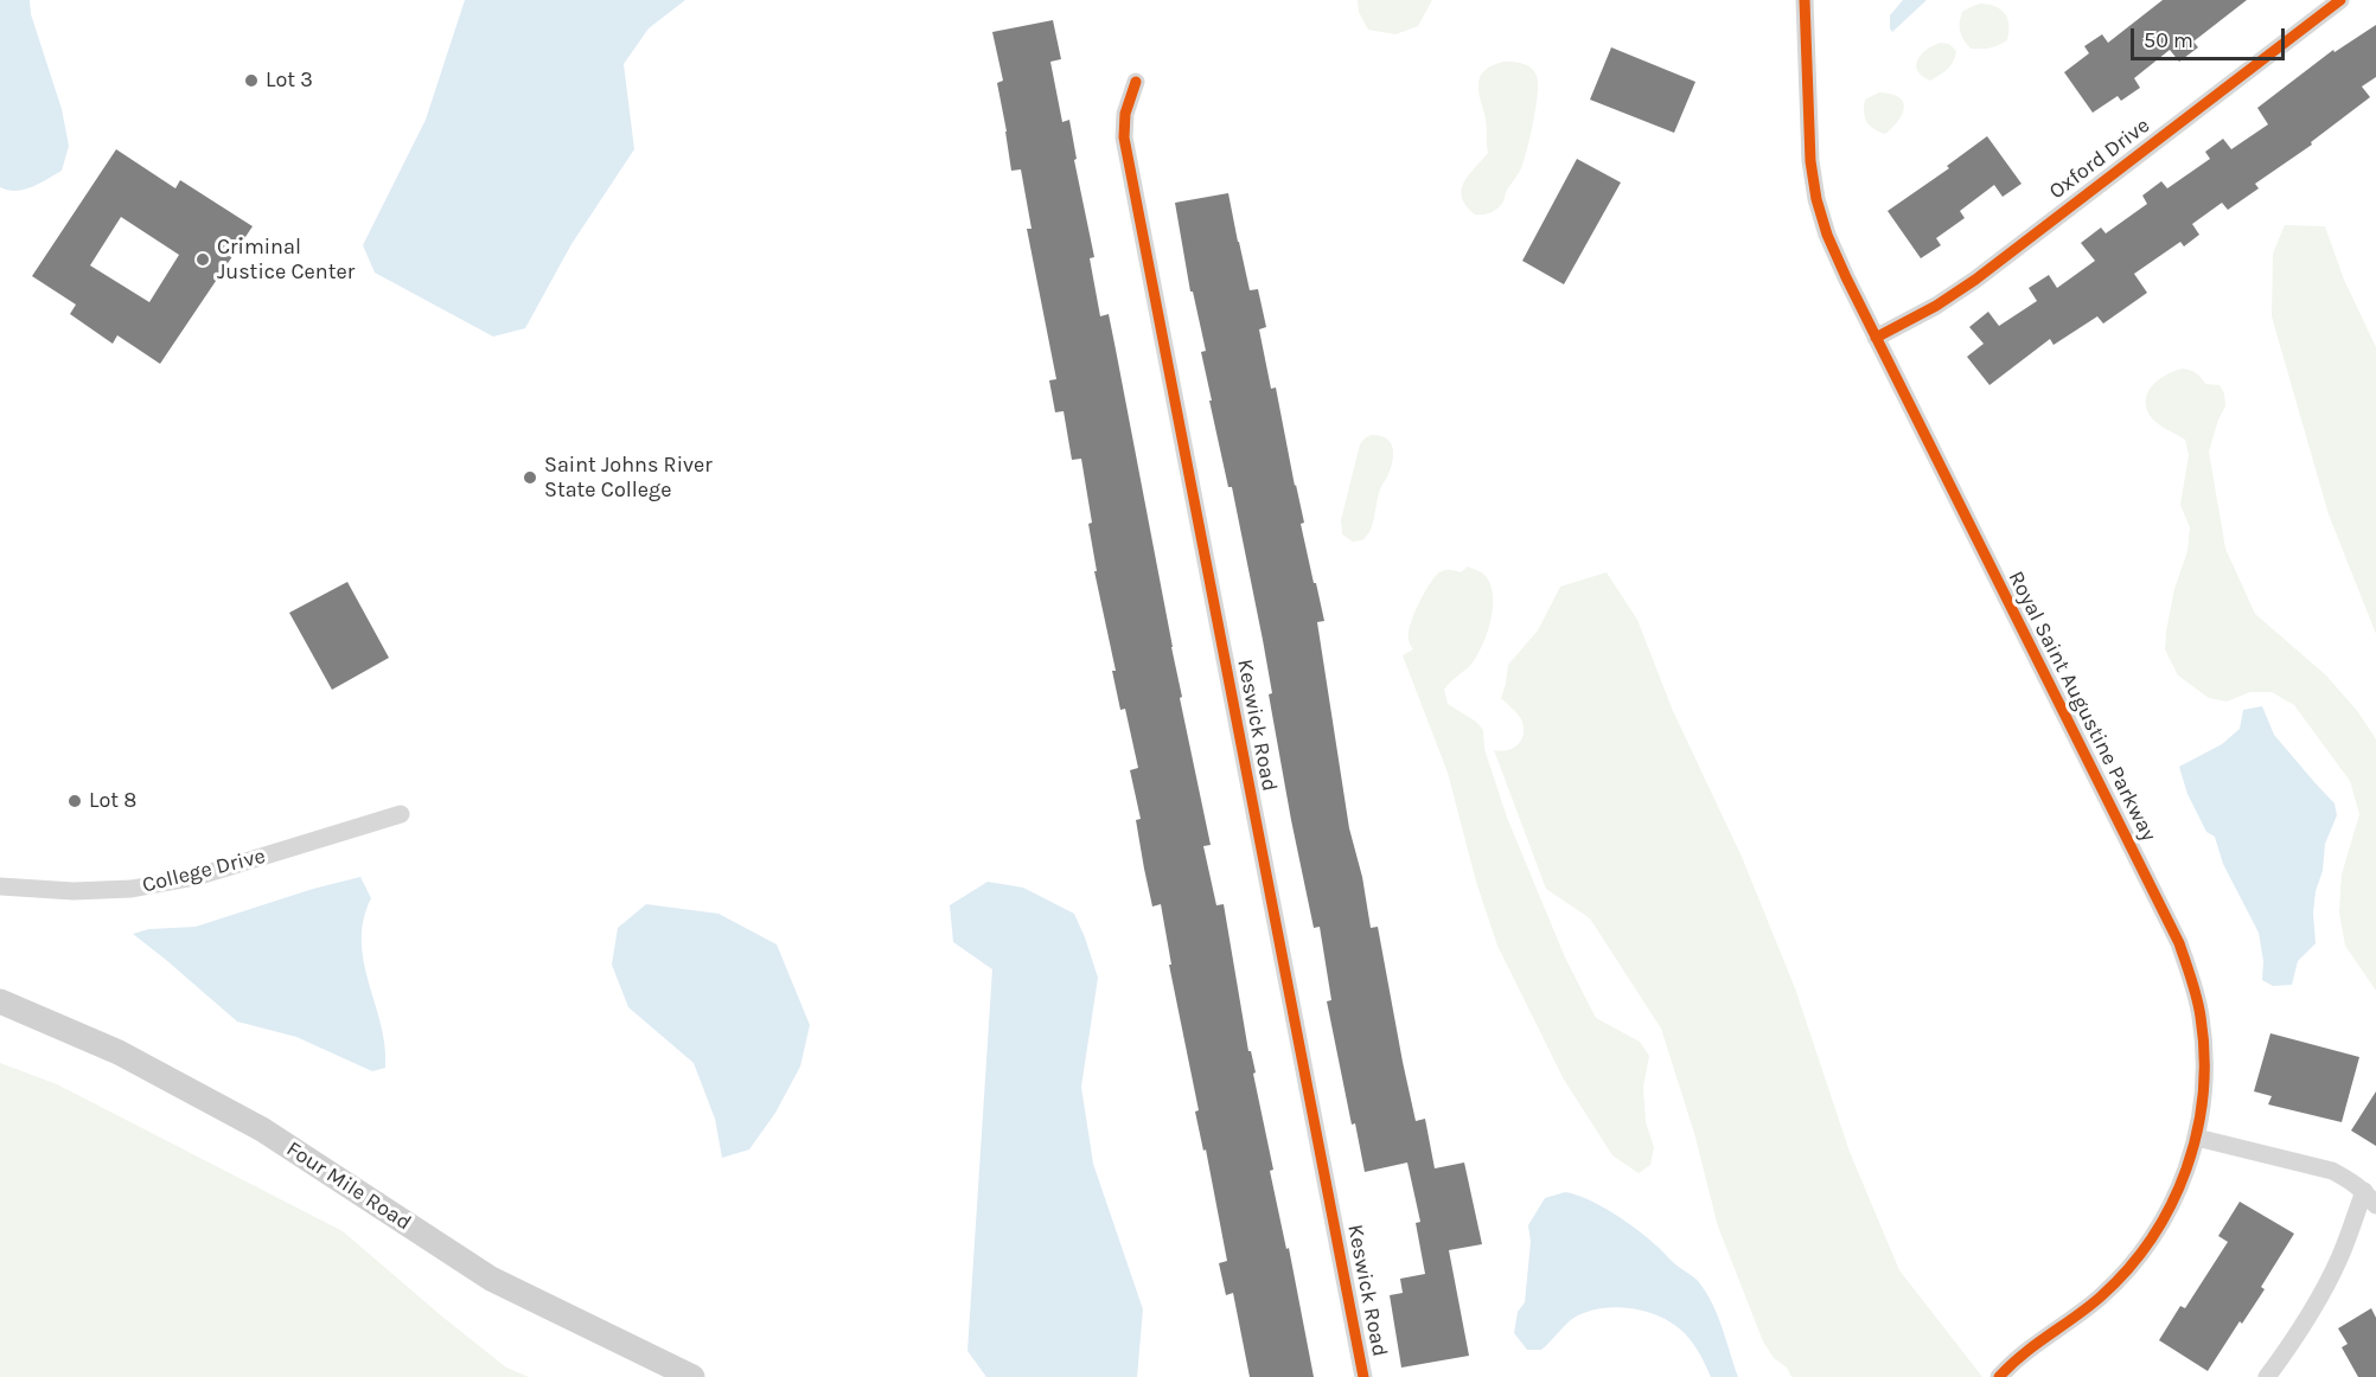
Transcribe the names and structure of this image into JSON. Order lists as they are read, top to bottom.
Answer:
{
  "streets": {
    "main road": ["Four Mile Road"],
    "street": [
      "Oxford Drive",
      "Royal Saint Augustine Parkway",
      "Keswick Road",
      "College Drive"
    ]
  },
  "crossings": [
    ["Oxford Drive", "Royal Saint Augustine Parkway"]
  ],
  "places": [
    "Lot 3",
    "Criminal Justice Center",
    "Saint Johns River State College",
    "Lot 8"
  ],
  "scale_bar": "50 m"
}
